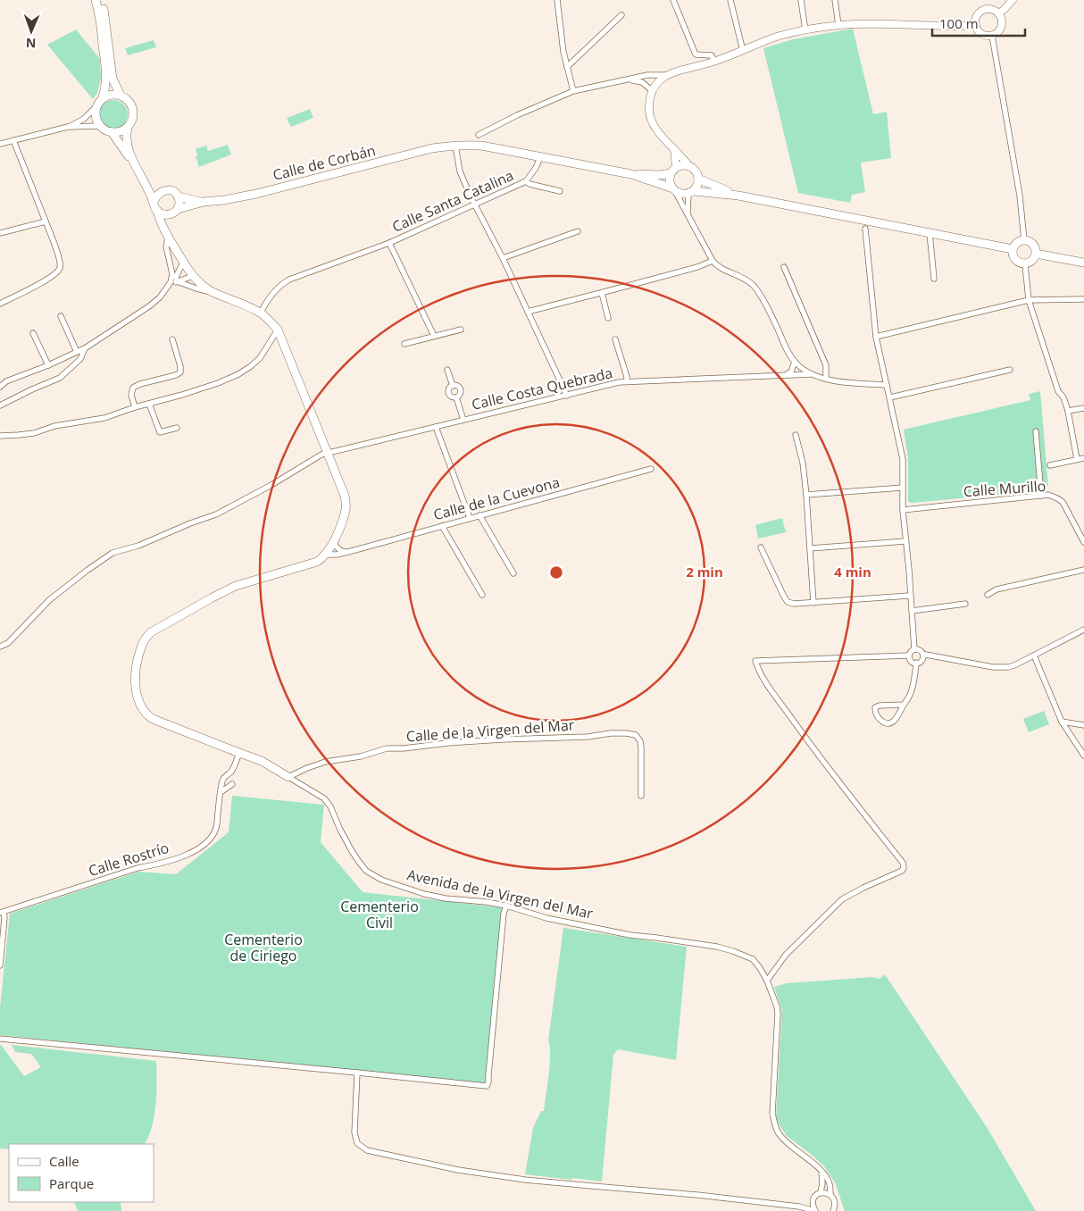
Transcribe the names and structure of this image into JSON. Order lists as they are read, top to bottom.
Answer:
{
  "streets": {
    "main road": ["Calle de Corbán", "Avenida de la Virgen del Mar"],
    "street": [
      "Calle Santa Catalina",
      "Calle Costa Quebrada",
      "Calle Murillo",
      "Calle de la Cuevona",
      "Calle de la Virgen del Mar",
      "Calle Rostrío"
    ]
  },
  "crossings": [
    ["Calle de Corbán", "Calle Santa Catalina"],
    ["Calle de la Cuevona", "Avenida de la Virgen del Mar"],
    ["Calle de la Virgen del Mar", "Avenida de la Virgen del Mar"],
    ["Calle Rostrío", "Avenida de la Virgen del Mar"]
  ],
  "parks": ["Cementerio Civil", "Cementerio de Ciriego"],
  "legend": ["Calle", "Parque"],
  "scale_bar": "100 m",
  "north": "bottom",
  "rings": ["2 min", "4 min"]
}
